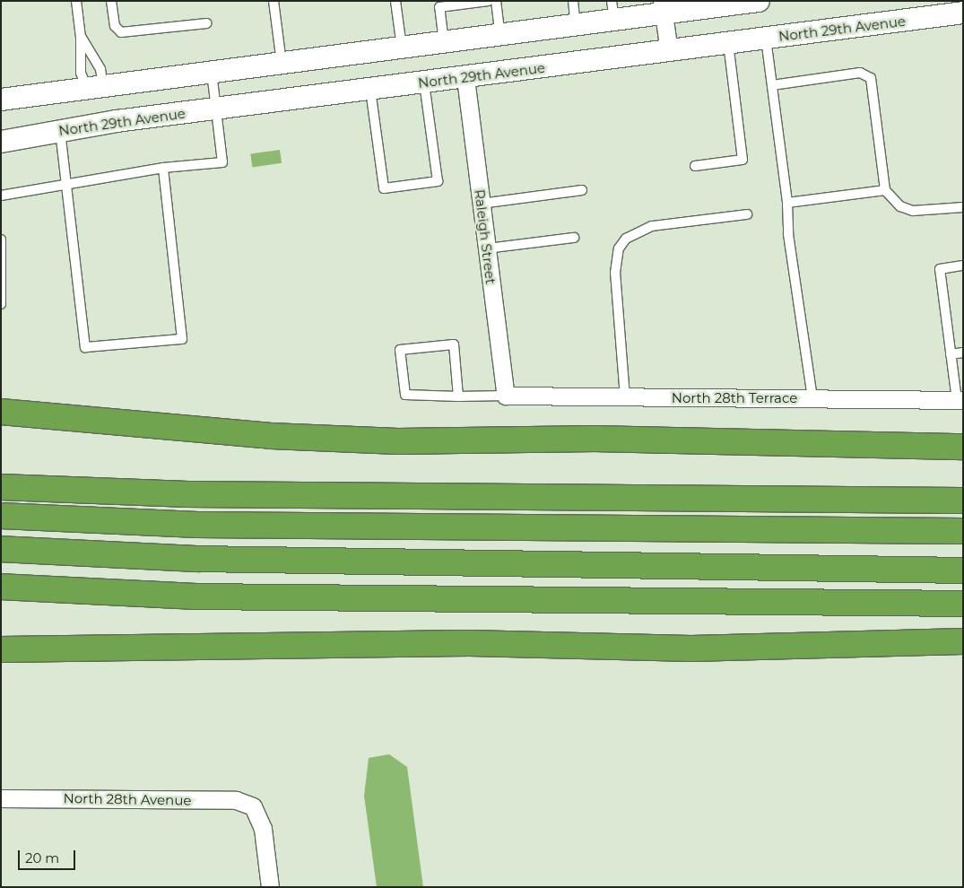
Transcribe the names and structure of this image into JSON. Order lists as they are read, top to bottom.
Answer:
{
  "streets": {
    "street": [
      "North 29th Avenue",
      "Raleigh Street",
      "North 28th Terrace",
      "North 28th Avenue"
    ]
  },
  "crossings": [
    ["North 29th Avenue", "Raleigh Street"],
    ["Raleigh Street", "North 28th Terrace"]
  ],
  "scale_bar": "20 m"
}
